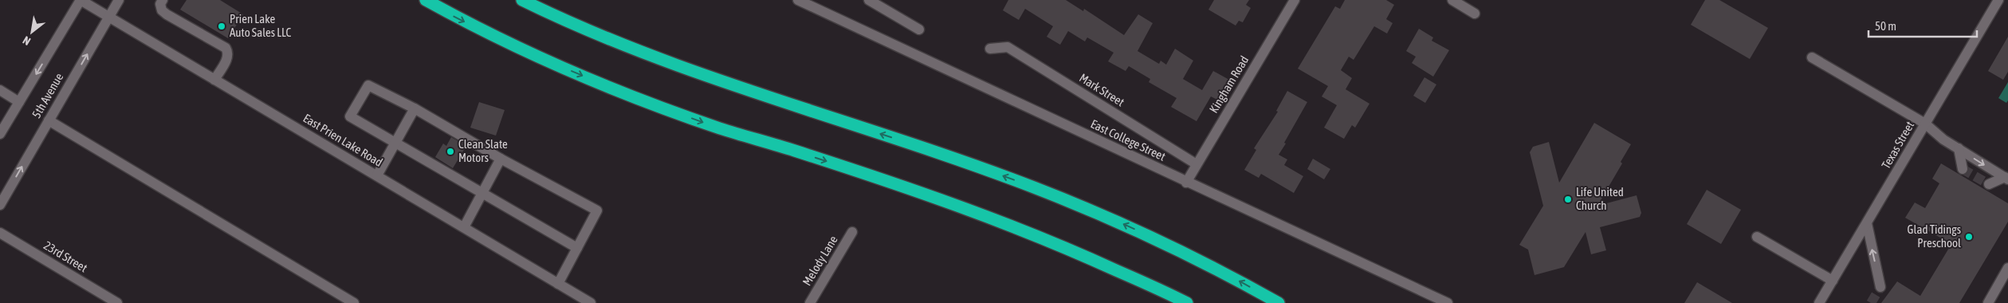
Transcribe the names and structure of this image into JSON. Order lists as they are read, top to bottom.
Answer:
{
  "streets": {
    "street": [
      "Kingham Road",
      "Mark Street",
      "5th Avenue",
      "East Prien Lake Road",
      "East College Street",
      "Texas Street",
      "23rd Street",
      "Melody Lane"
    ]
  },
  "crossings": [
    ["Kingham Road", "Mark Street"],
    ["Kingham Road", "East College Street"],
    ["5th Avenue", "East Prien Lake Road"]
  ],
  "places": [
    "Prien Lake Auto Sales LLC",
    "Clean Slate Motors",
    "Life United Church",
    "Glad Tidings Preschool"
  ],
  "scale_bar": "50 m",
  "north": "bottom left"
}
